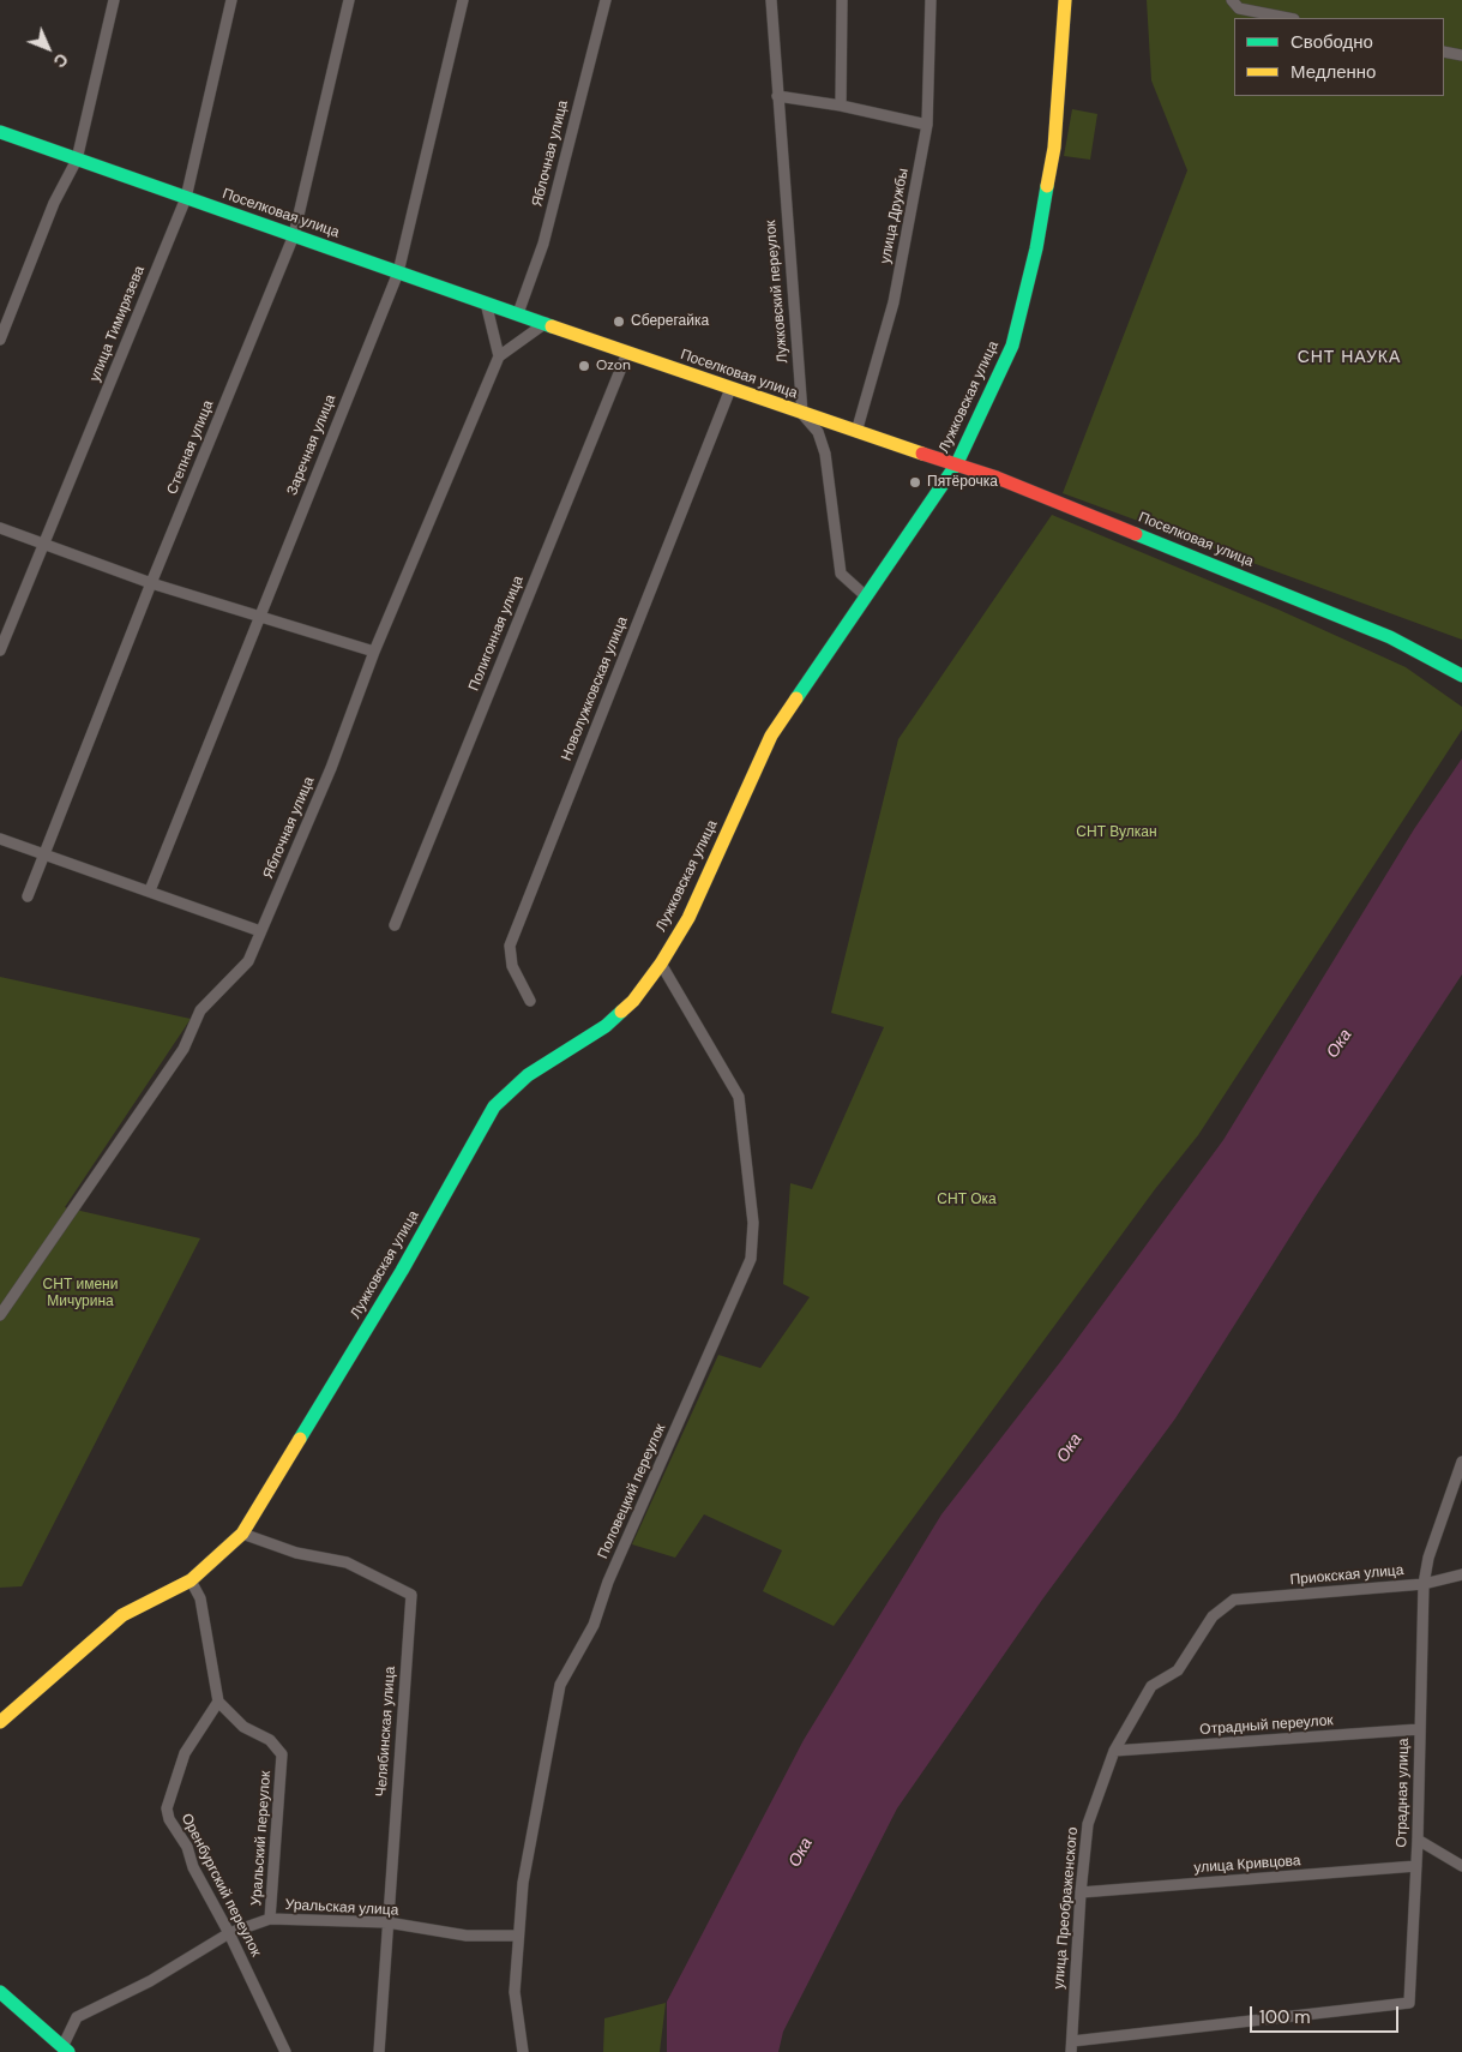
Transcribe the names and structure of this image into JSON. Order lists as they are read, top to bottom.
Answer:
{
  "streets": {
    "main road": ["Поселковая улица", "Лужковская улица"],
    "street": [
      "Яблочная улица",
      "улица Дружбы",
      "Лужковский переулок",
      "улица Тимирязева",
      "Заречная улица",
      "Степная улица",
      "Полигонная улица",
      "Новолужковская улица",
      "Половецкий переулок",
      "Приокская улица",
      "Отрадный переулок",
      "Челябинская улица",
      "Отрадная улица",
      "Уральский переулок",
      "улица Кривцова",
      "Оренбургский переулок",
      "Уральская улица",
      "улица Преображенского"
    ]
  },
  "crossings": [
    ["Яблочная улица", "Поселковая улица"],
    ["Поселковая улица", "улица Дружбы"],
    ["Поселковая улица", "Лужковский переулок"],
    ["Поселковая улица", "улица Тимирязева"],
    ["Поселковая улица", "Лужковская улица"],
    ["Поселковая улица", "Заречная улица"],
    ["Поселковая улица", "Степная улица"],
    ["Поселковая улица", "Полигонная улица"],
    ["Поселковая улица", "Новолужковская улица"],
    ["Лужковская улица", "Половецкий переулок"],
    ["Лужковская улица", "Челябинская улица"],
    ["Половецкий переулок", "Уральская улица"],
    ["Приокская улица", "Отрадная улица"],
    ["Приокская улица", "улица Преображенского"],
    ["Отрадный переулок", "Отрадная улица"],
    ["Отрадный переулок", "улица Преображенского"],
    ["Челябинская улица", "Уральская улица"],
    ["Отрадная улица", "улица Кривцова"],
    ["Отрадная улица", "улица Преображенского"],
    ["Уральский переулок", "Оренбургский переулок"],
    ["Уральский переулок", "Уральская улица"],
    ["улица Кривцова", "улица Преображенского"],
    ["Оренбургский переулок", "Уральская улица"]
  ],
  "districts": ["СНТ НАУКА"],
  "water": ["Ока"],
  "parks": ["СНТ Вулкан", "СНТ Ока", "СНТ имени Мичурина"],
  "places": ["Сберегайка", "Ozon", "Пятёрочка"],
  "legend": ["Свободно", "Медленно"],
  "scale_bar": "100 m",
  "north": "bottom right"
}
